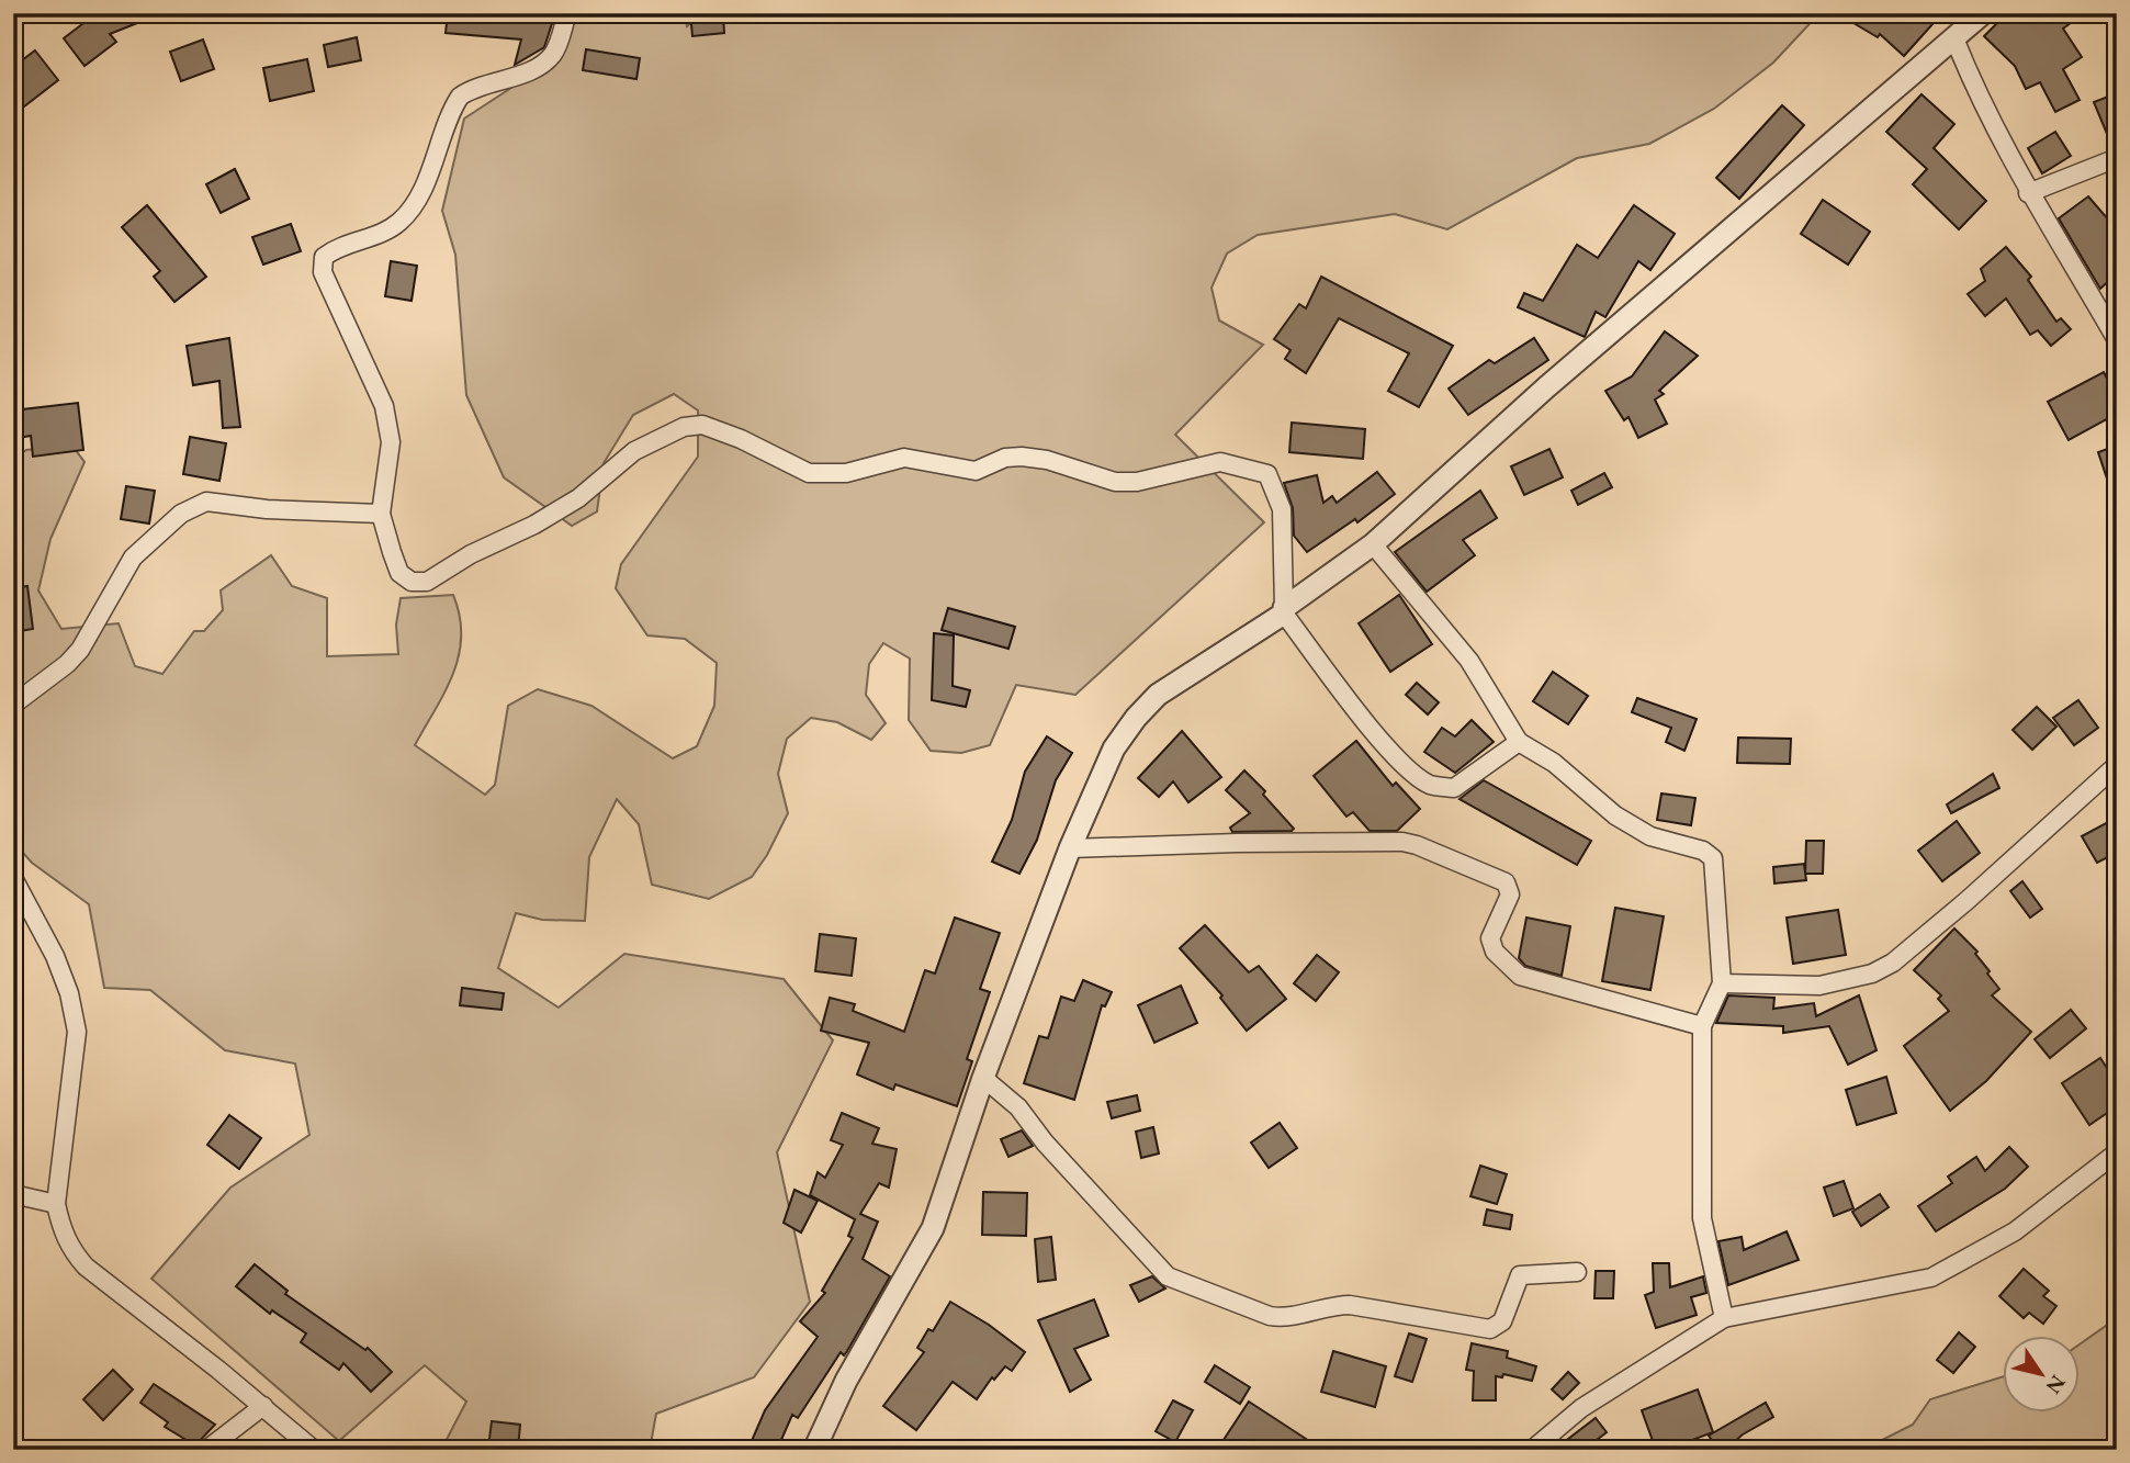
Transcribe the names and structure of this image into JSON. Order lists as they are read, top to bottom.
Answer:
{
  "north": "bottom right"
}
